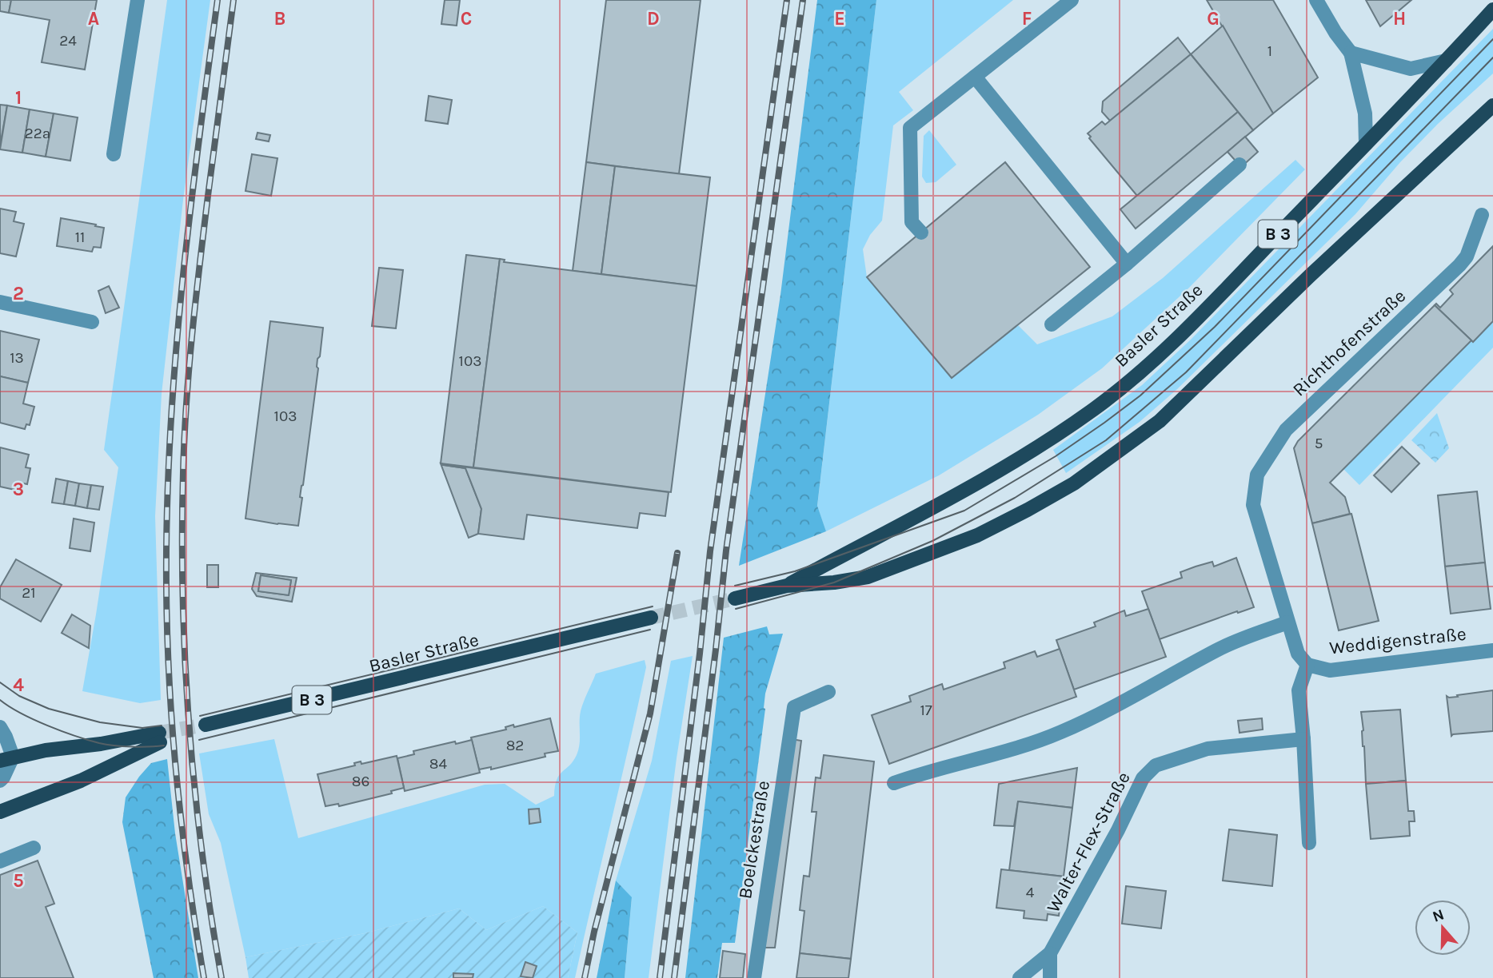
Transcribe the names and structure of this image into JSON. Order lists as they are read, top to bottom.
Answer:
{
  "streets": {
    "main road": ["B 3", "Basler Straße"],
    "street": [
      "Richthofenstraße",
      "Weddigenstraße",
      "Boelckestraße",
      "Walter-Flex-Straße"
    ]
  },
  "crossings": [
    ["Richthofenstraße", "Weddigenstraße"],
    ["Weddigenstraße", "Walter-Flex-Straße"]
  ],
  "house_numbers": [
    "24",
    "1",
    "22a",
    "11",
    "13",
    "103",
    "103",
    "5",
    "21",
    "17",
    "82",
    "84",
    "86",
    "4"
  ],
  "north": "top",
  "grid": {
    "columns": [
      "A",
      "B",
      "C",
      "D",
      "E",
      "F",
      "G",
      "H"
    ],
    "rows": [
      "1",
      "2",
      "3",
      "4",
      "5"
    ]
  }
}
